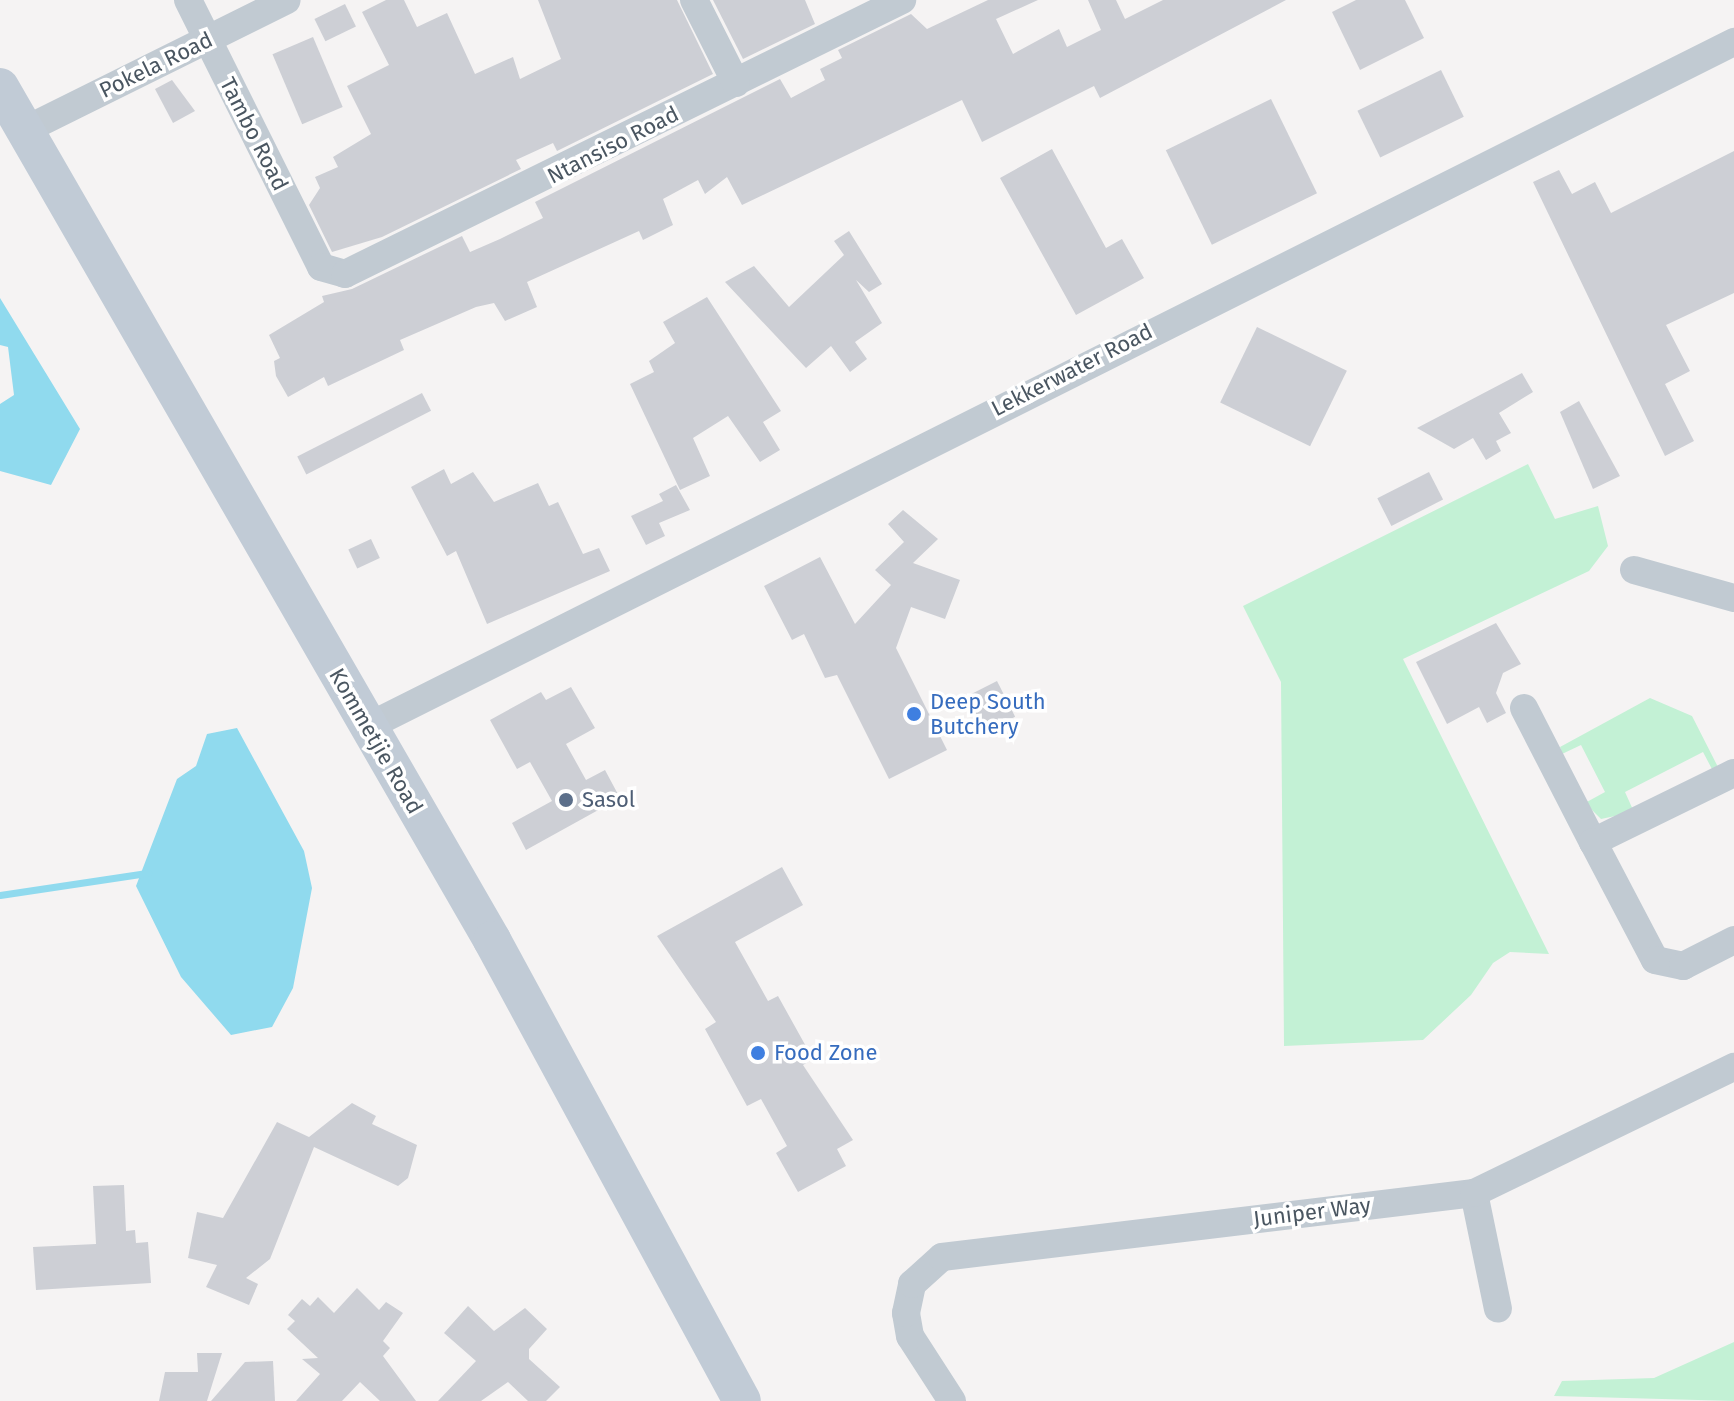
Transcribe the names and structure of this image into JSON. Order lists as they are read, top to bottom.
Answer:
{
  "streets": {
    "main road": ["Kommetjie Road"],
    "street": [
      "Pokela Road",
      "Tambo Road",
      "Ntansiso Road",
      "Lekkerwater Road",
      "Juniper Way"
    ]
  },
  "crossings": [
    ["Pokela Road", "Tambo Road"],
    ["Pokela Road", "Kommetjie Road"],
    ["Tambo Road", "Ntansiso Road"],
    ["Lekkerwater Road", "Kommetjie Road"]
  ],
  "places": ["Deep South Butchery", "Sasol", "Food Zone"]
}
